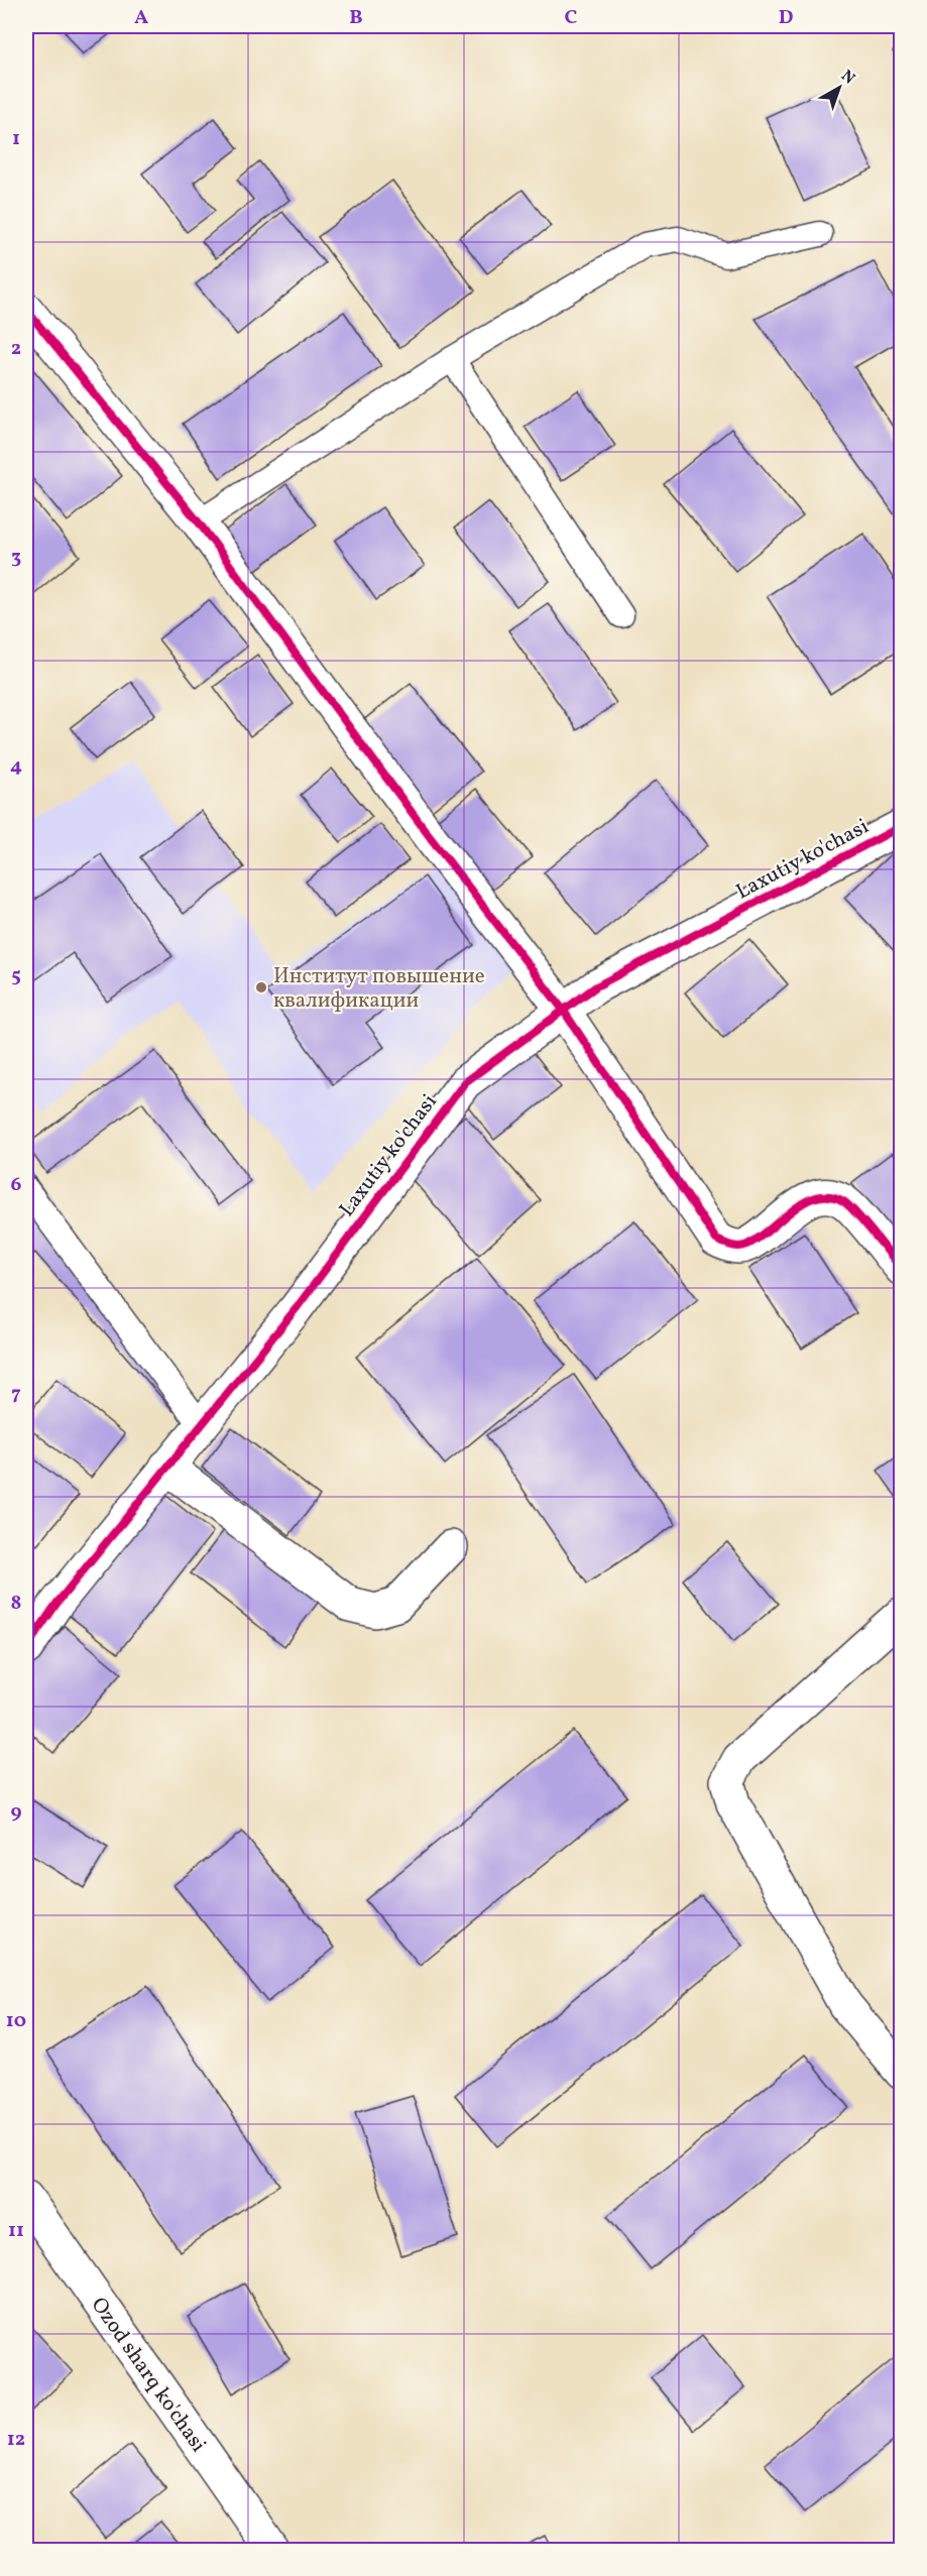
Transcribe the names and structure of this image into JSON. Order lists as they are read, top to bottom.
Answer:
{
  "streets": {
    "street": ["Laxutiy ko'chasi", "Ozod sharq ko'chasi"]
  },
  "places": ["Институт повышение квалификации"],
  "north": "top right",
  "grid": {
    "columns": [
      "A",
      "B",
      "C",
      "D"
    ],
    "rows": [
      "1",
      "2",
      "3",
      "4",
      "5",
      "6",
      "7",
      "8",
      "9",
      "10",
      "11",
      "12"
    ]
  }
}
